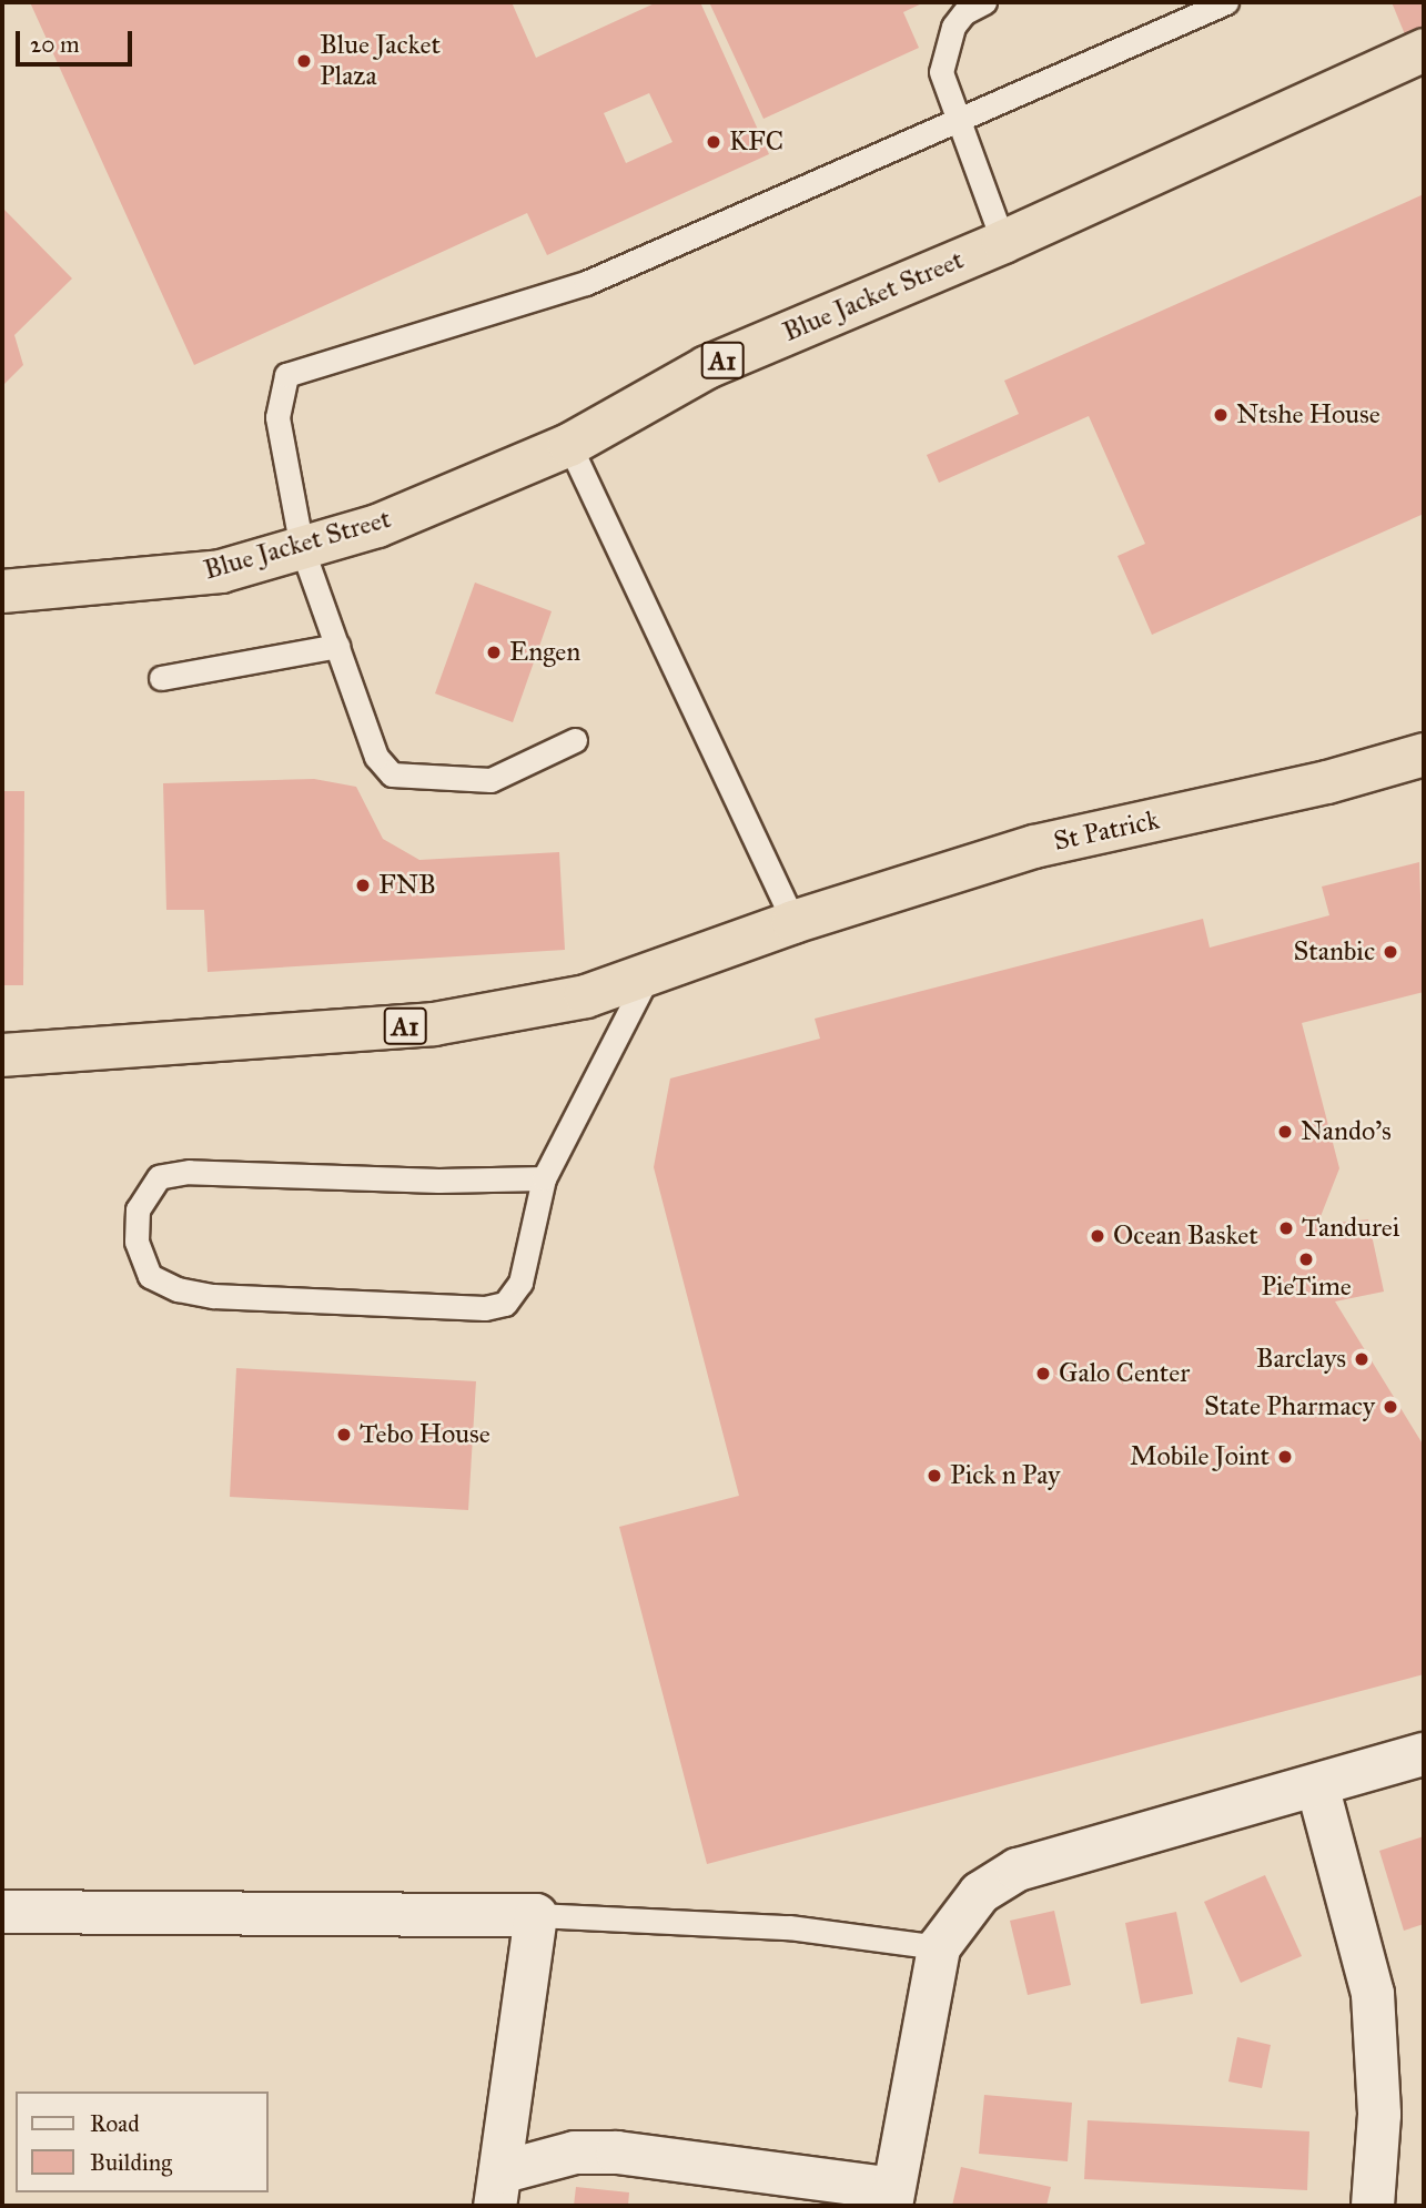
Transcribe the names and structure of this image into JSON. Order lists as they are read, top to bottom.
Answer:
{
  "streets": {
    "highway": ["Blue Jacket Street", "A1", "St Patrick"]
  },
  "crossings": [
    ["A1", "St Patrick"]
  ],
  "places": [
    "Blue Jacket Plaza",
    "KFC",
    "Ntshe House",
    "Engen",
    "FNB",
    "Stanbic",
    "Nando's",
    "Tandurei",
    "Ocean Basket",
    "PieTime",
    "Barclays",
    "Galo Center",
    "State Pharmacy",
    "Tebo House",
    "Mobile Joint",
    "Pick n Pay"
  ],
  "legend": ["Road", "Building"],
  "scale_bar": "20 m"
}
